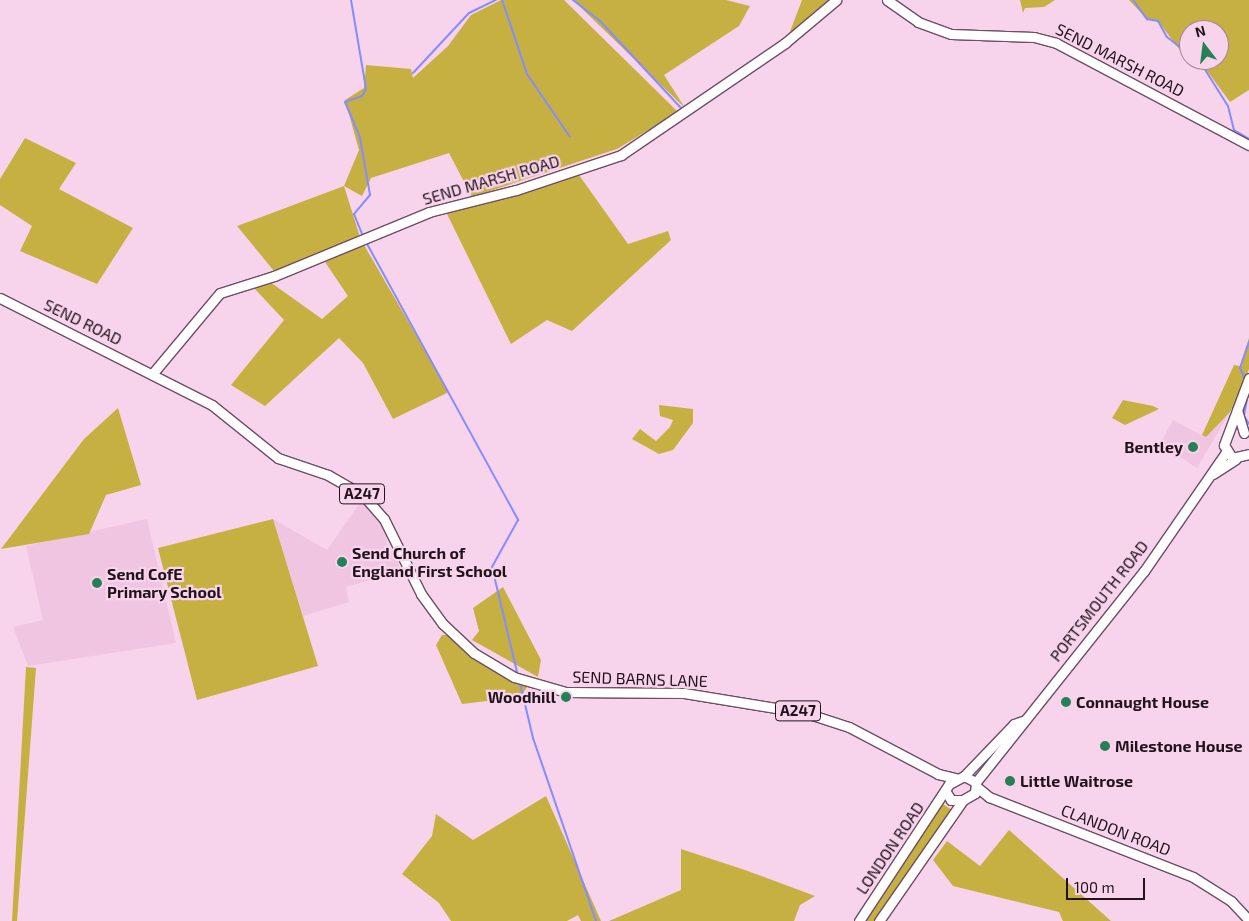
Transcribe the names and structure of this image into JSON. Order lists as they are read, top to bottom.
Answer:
{
  "streets": {
    "main road": [
      "SEND MARSH ROAD",
      "SEND ROAD",
      "A247",
      "PORTSMOUTH ROAD",
      "SEND BARNS LANE",
      "CLANDON ROAD",
      "LONDON ROAD"
    ]
  },
  "crossings": [
    ["SEND MARSH ROAD", "SEND ROAD"],
    ["SEND MARSH ROAD", "SEND BARNS LANE"],
    ["SEND ROAD", "SEND BARNS LANE"],
    ["PORTSMOUTH ROAD", "SEND BARNS LANE"],
    ["PORTSMOUTH ROAD", "CLANDON ROAD"],
    ["PORTSMOUTH ROAD", "LONDON ROAD"],
    ["SEND BARNS LANE", "CLANDON ROAD"],
    ["SEND BARNS LANE", "LONDON ROAD"]
  ],
  "places": [
    "Bentley",
    "Send Church of England First School",
    "Send CofE Primary School",
    "Woodhill",
    "Connaught House",
    "Milestone House",
    "Little Waitrose"
  ],
  "scale_bar": "100 m",
  "north": "top"
}
